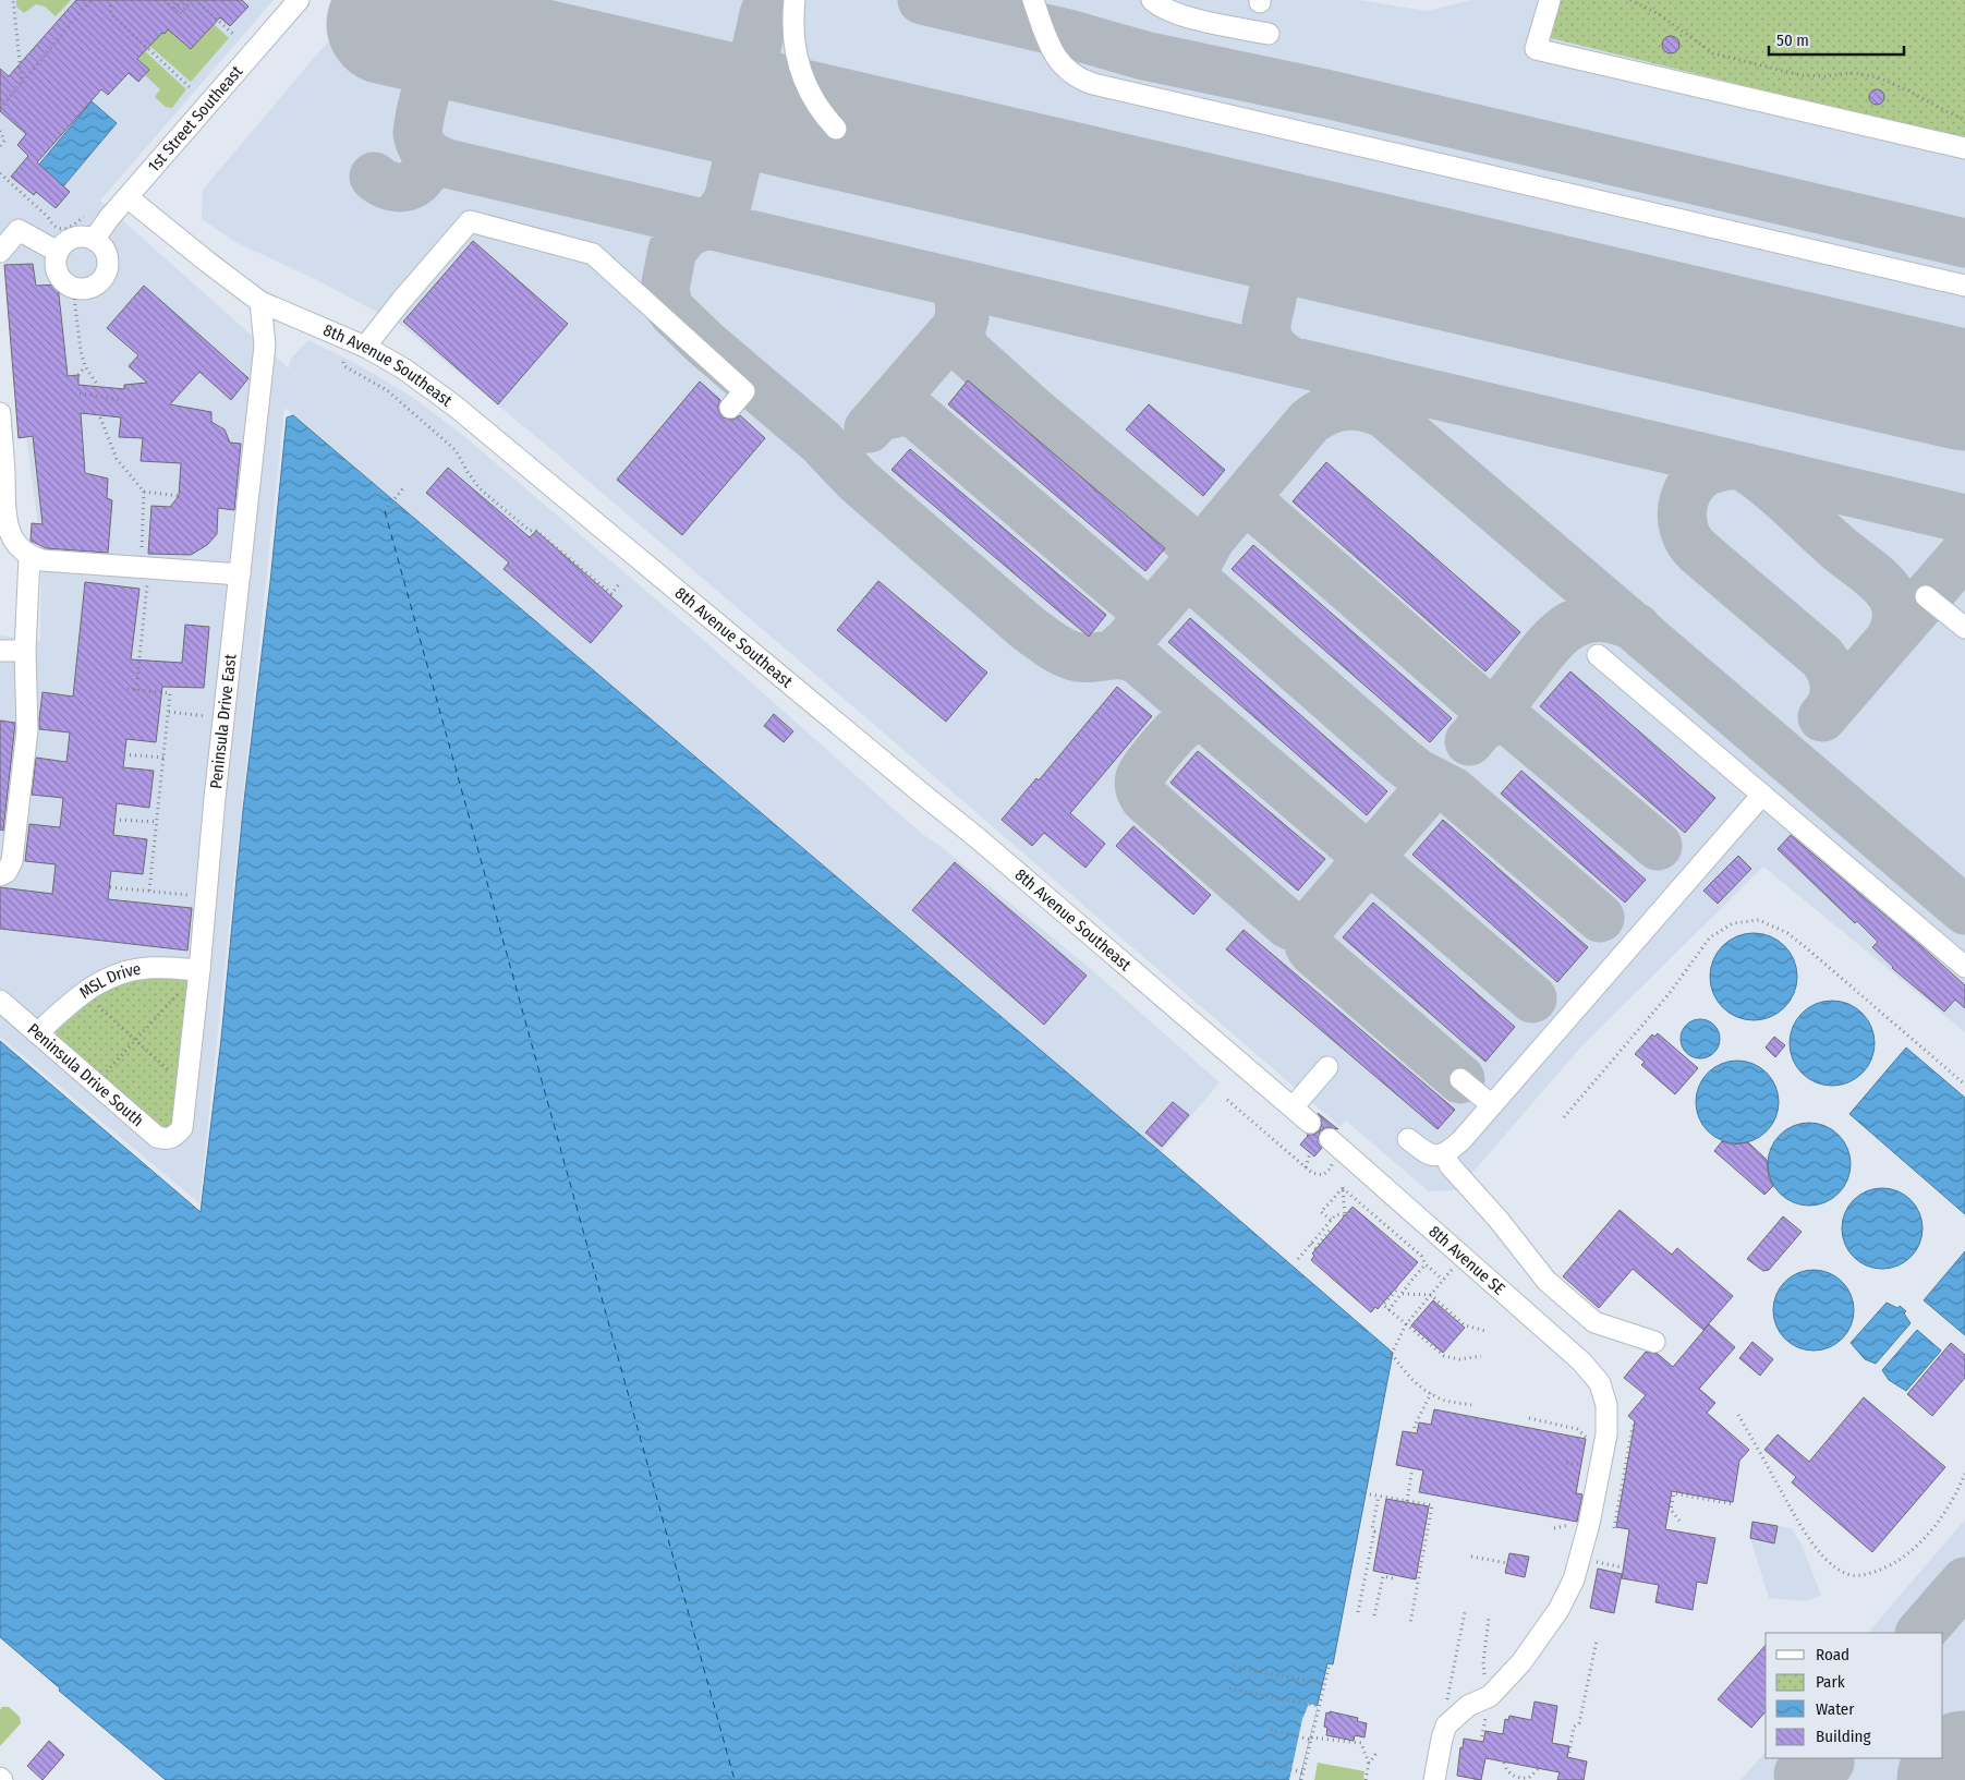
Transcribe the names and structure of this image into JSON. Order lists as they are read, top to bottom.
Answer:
{
  "streets": {
    "street": [
      "1st Street Southeast",
      "8th Avenue Southeast",
      "Peninsula Drive East",
      "MSL Drive",
      "Peninsula Drive South",
      "8th Avenue SE"
    ]
  },
  "crossings": [
    ["1st Street Southeast", "8th Avenue Southeast"],
    ["8th Avenue Southeast", "Peninsula Drive East"],
    ["Peninsula Drive East", "MSL Drive"],
    ["Peninsula Drive East", "Peninsula Drive South"],
    ["MSL Drive", "Peninsula Drive South"]
  ],
  "legend": [
    "Road",
    "Park",
    "Water",
    "Building"
  ],
  "scale_bar": "50 m"
}
